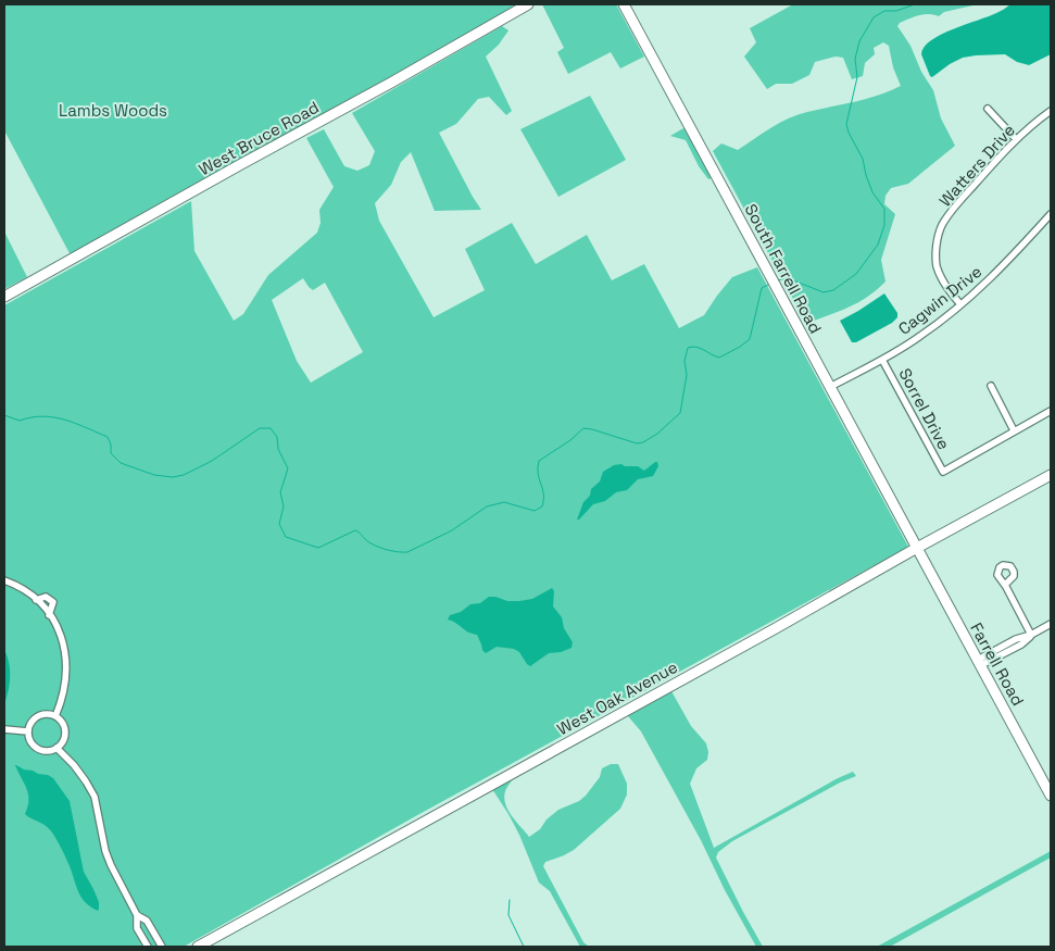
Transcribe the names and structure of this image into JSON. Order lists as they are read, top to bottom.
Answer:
{
  "streets": {
    "street": [
      "West Bruce Road",
      "Watters Drive",
      "South Farrell Road",
      "Cagwin Drive",
      "Sorrel Drive",
      "Farrell Road",
      "West Oak Avenue"
    ]
  },
  "crossings": [
    ["Watters Drive", "Cagwin Drive"],
    ["South Farrell Road", "Cagwin Drive"],
    ["South Farrell Road", "Farrell Road"],
    ["South Farrell Road", "West Oak Avenue"],
    ["Cagwin Drive", "Sorrel Drive"],
    ["Farrell Road", "West Oak Avenue"]
  ],
  "parks": ["Lambs Woods"]
}
